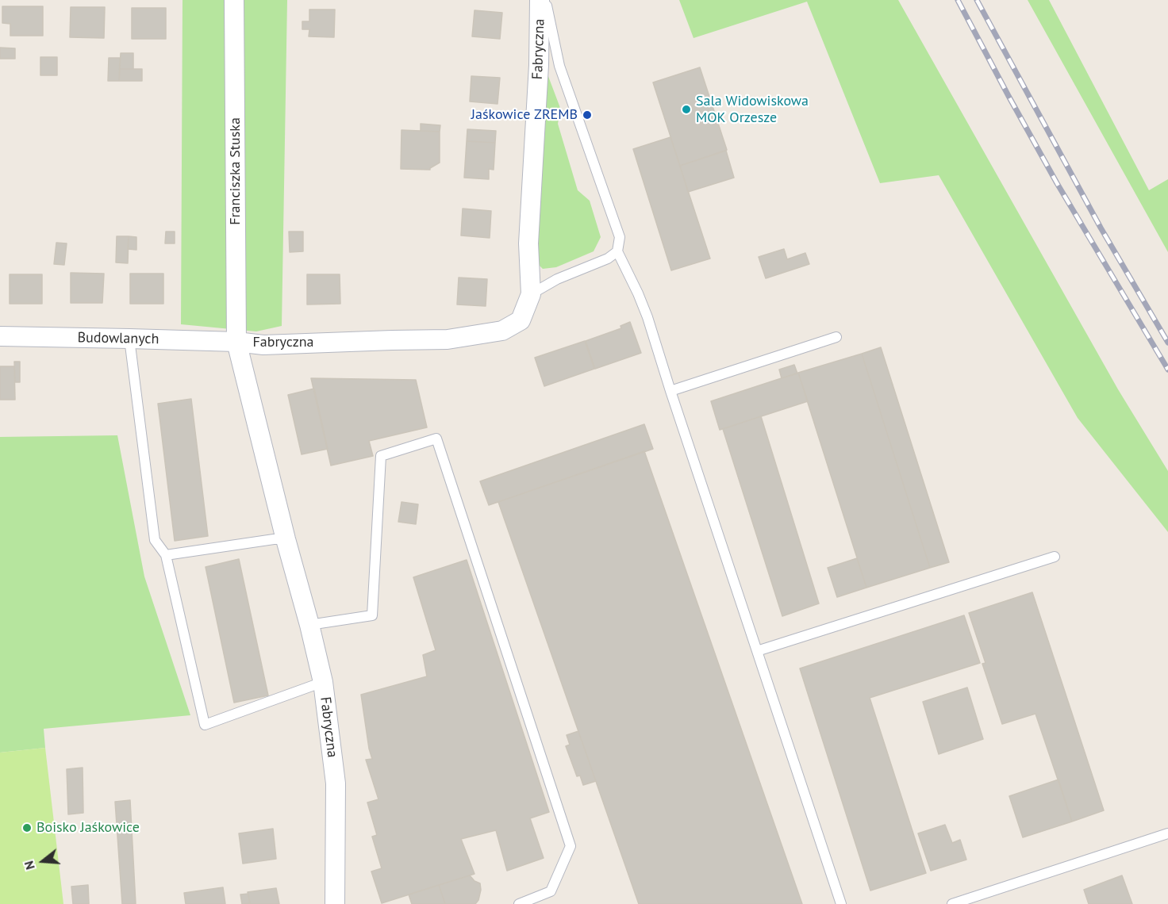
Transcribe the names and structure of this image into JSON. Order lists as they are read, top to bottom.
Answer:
{
  "streets": {
    "street": ["Fabryczna", "Franciszka Stuska", "Budowlanych"]
  },
  "crossings": [
    ["Fabryczna", "Franciszka Stuska"],
    ["Fabryczna", "Budowlanych"],
    ["Franciszka Stuska", "Budowlanych"]
  ],
  "places": ["Sala Widowiskowa MOK Orzesze", "Jaśkowice ZREMB", "Boisko Jaśkowice"],
  "north": "left"
}
